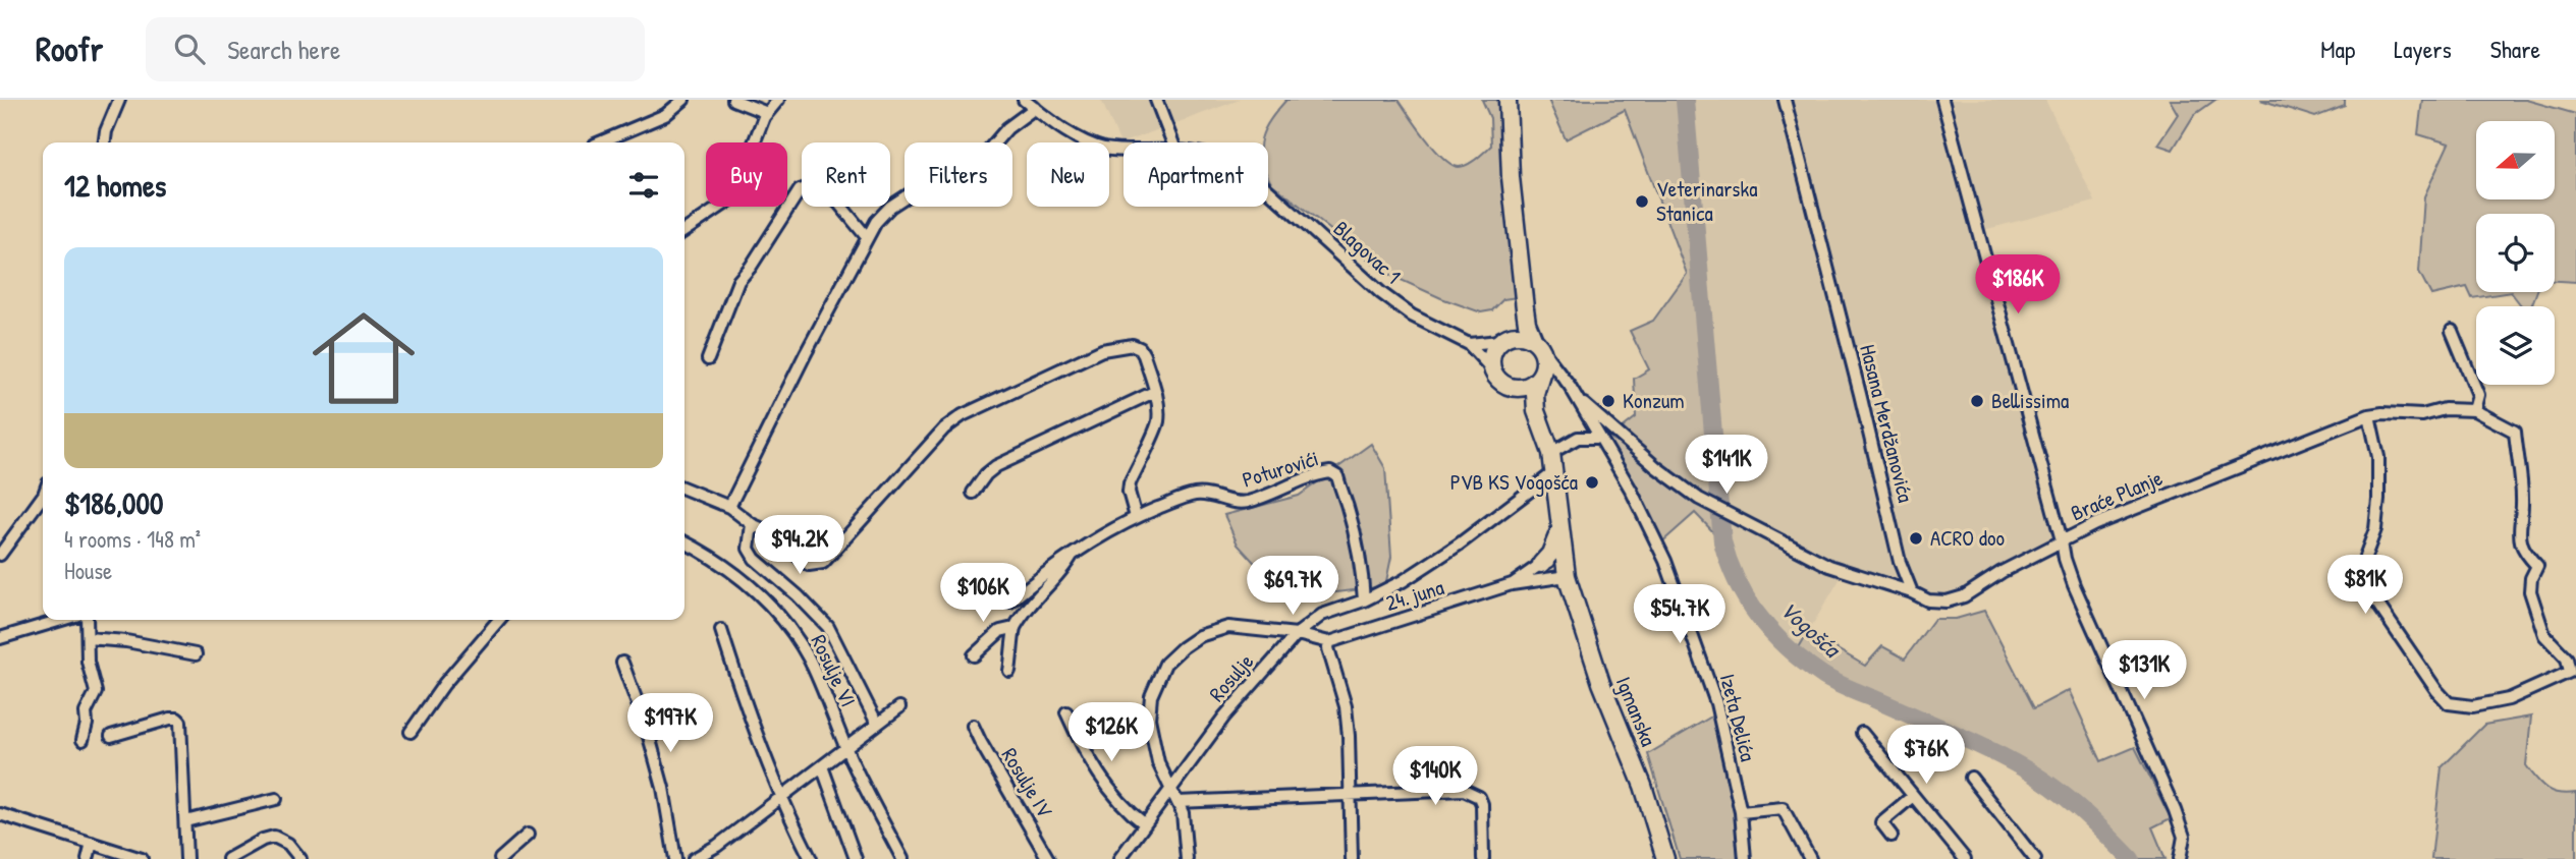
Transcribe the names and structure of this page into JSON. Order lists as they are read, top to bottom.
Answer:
{
  "streets": {
    "main road": ["Igmanska"],
    "street": [
      "Blagovac 1",
      "Hasana Merdžanovića",
      "Poturovići",
      "Braće Planje",
      "24. juna",
      "Rosulje VI",
      "Rosulje",
      "Izeta Delića",
      "Rosulje IV"
    ]
  },
  "crossings": [
    ["Poturovići", "Rosulje"],
    ["24. juna", "Igmanska"],
    ["Rosulje", "Igmanska"],
    ["Igmanska", "Izeta Delića"]
  ],
  "water": ["Vogošća"],
  "places": [
    "Veterinarska Stanica",
    "Konzum",
    "Bellissima",
    "PVB KS Vogošća",
    "ACRO doo"
  ],
  "north": "left",
  "page": {
    "header": "Roofr",
    "search": "Search here",
    "nav": ["Map", "Layers", "Share"],
    "chip": [
      "Buy",
      "Rent",
      "Filters",
      "New",
      "Apartment"
    ],
    "heading": "12 homes",
    "list": [
      {
        "name": "$186,000",
        "note": "4 rooms · 148 m² · House"
      }
    ],
    "price": [
      "$186K",
      "$141K",
      "$94.2K",
      "$81K",
      "$69.7K",
      "$106K",
      "$54.7K",
      "$131K",
      "$197K",
      "$126K",
      "$76K",
      "$140K"
    ]
  }
}
